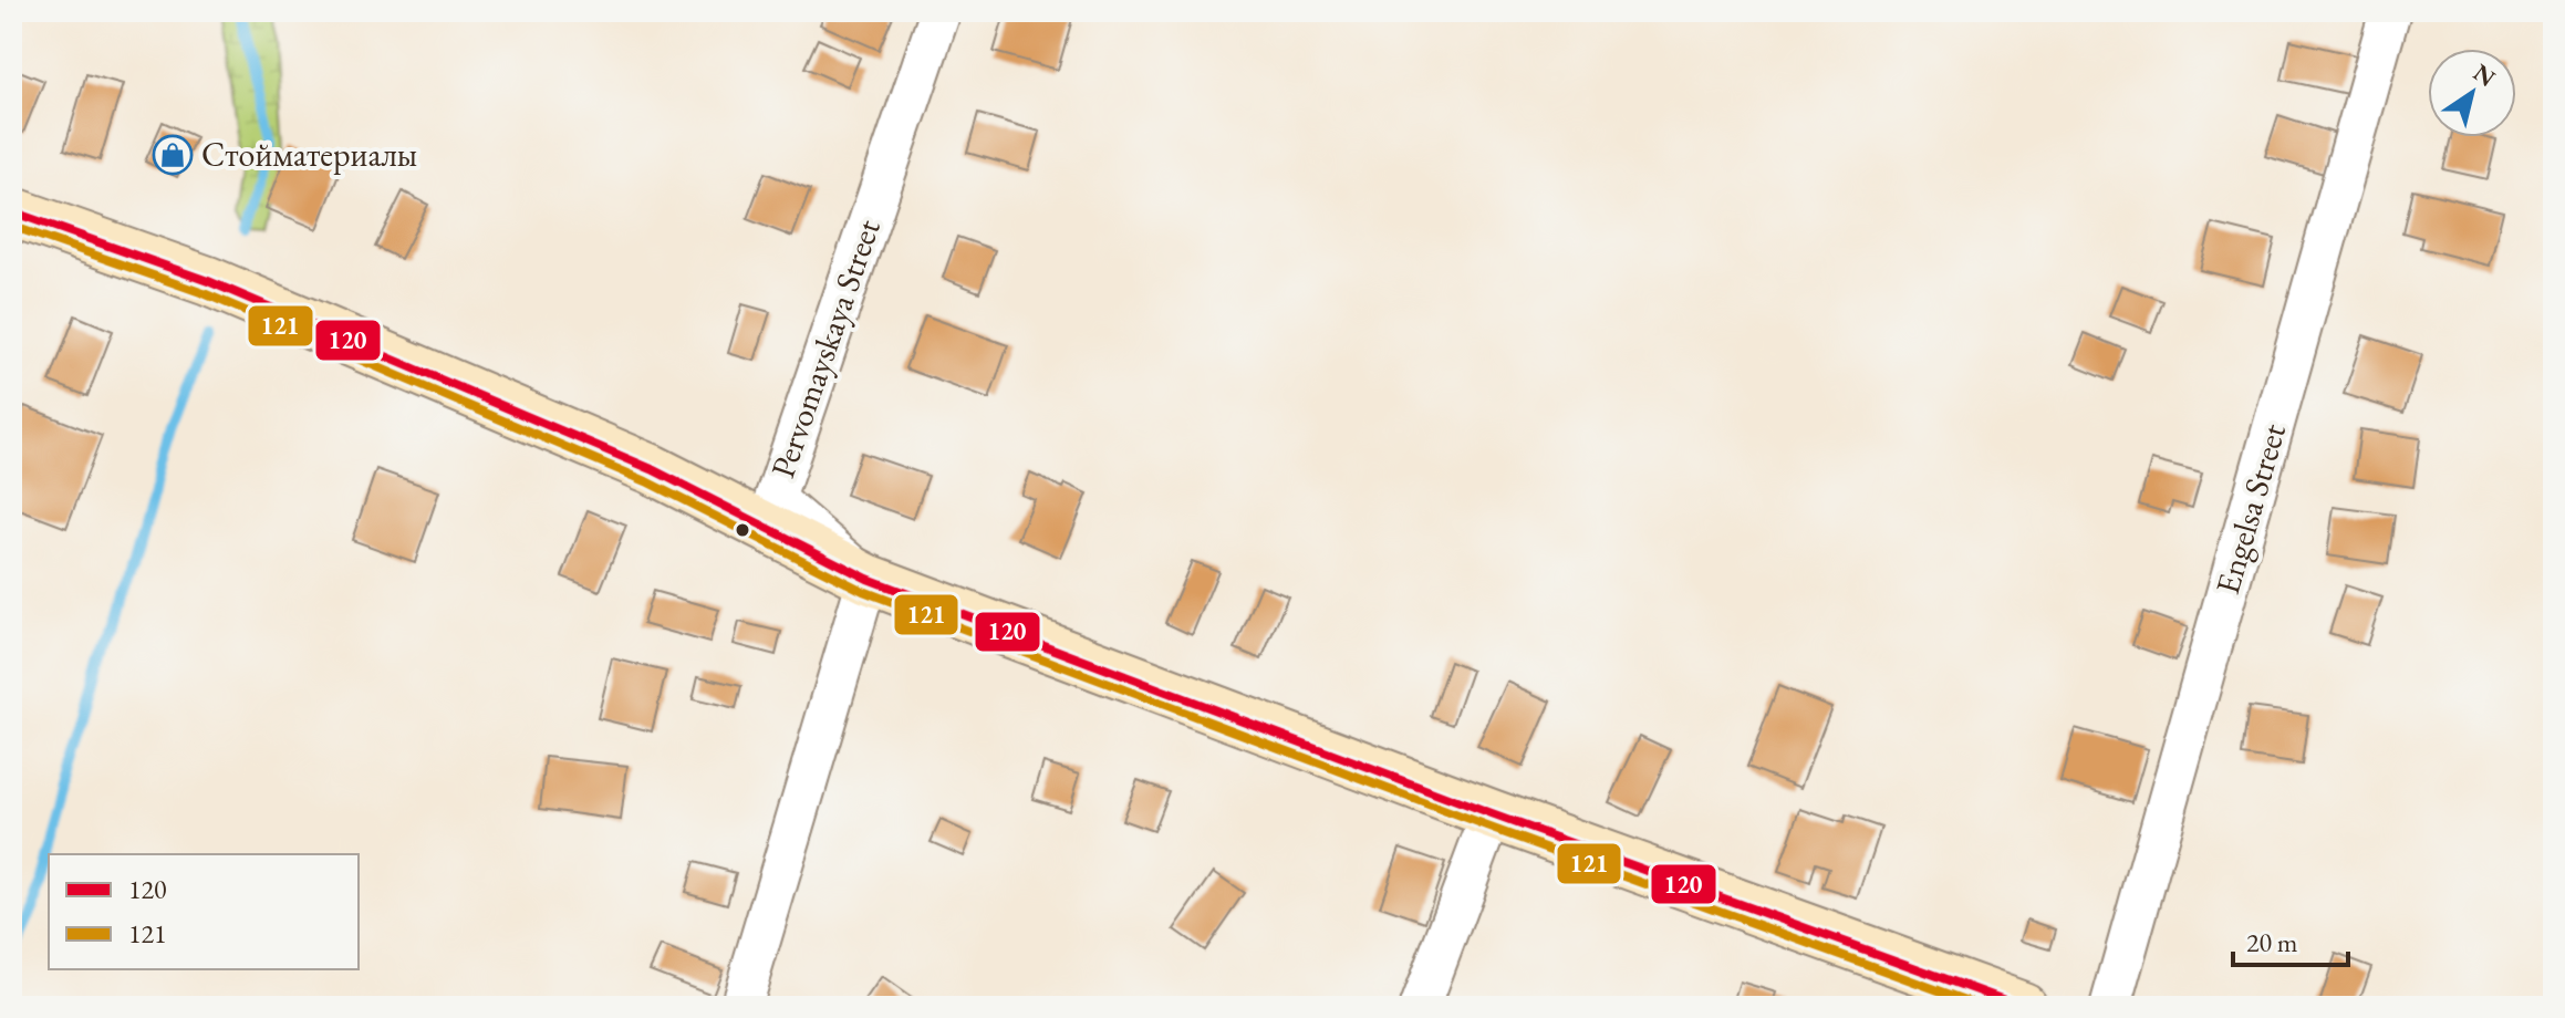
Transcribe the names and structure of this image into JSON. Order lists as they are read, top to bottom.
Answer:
{
  "streets": {
    "street": ["Pervomayskaya Street", "Engelsa Street"]
  },
  "places": {
    "shop": ["Стойматериалы"]
  },
  "lines": ["transit line 120", "transit line 121"],
  "legend": ["120", "121"],
  "scale_bar": "20 m",
  "north": "top right"
}
